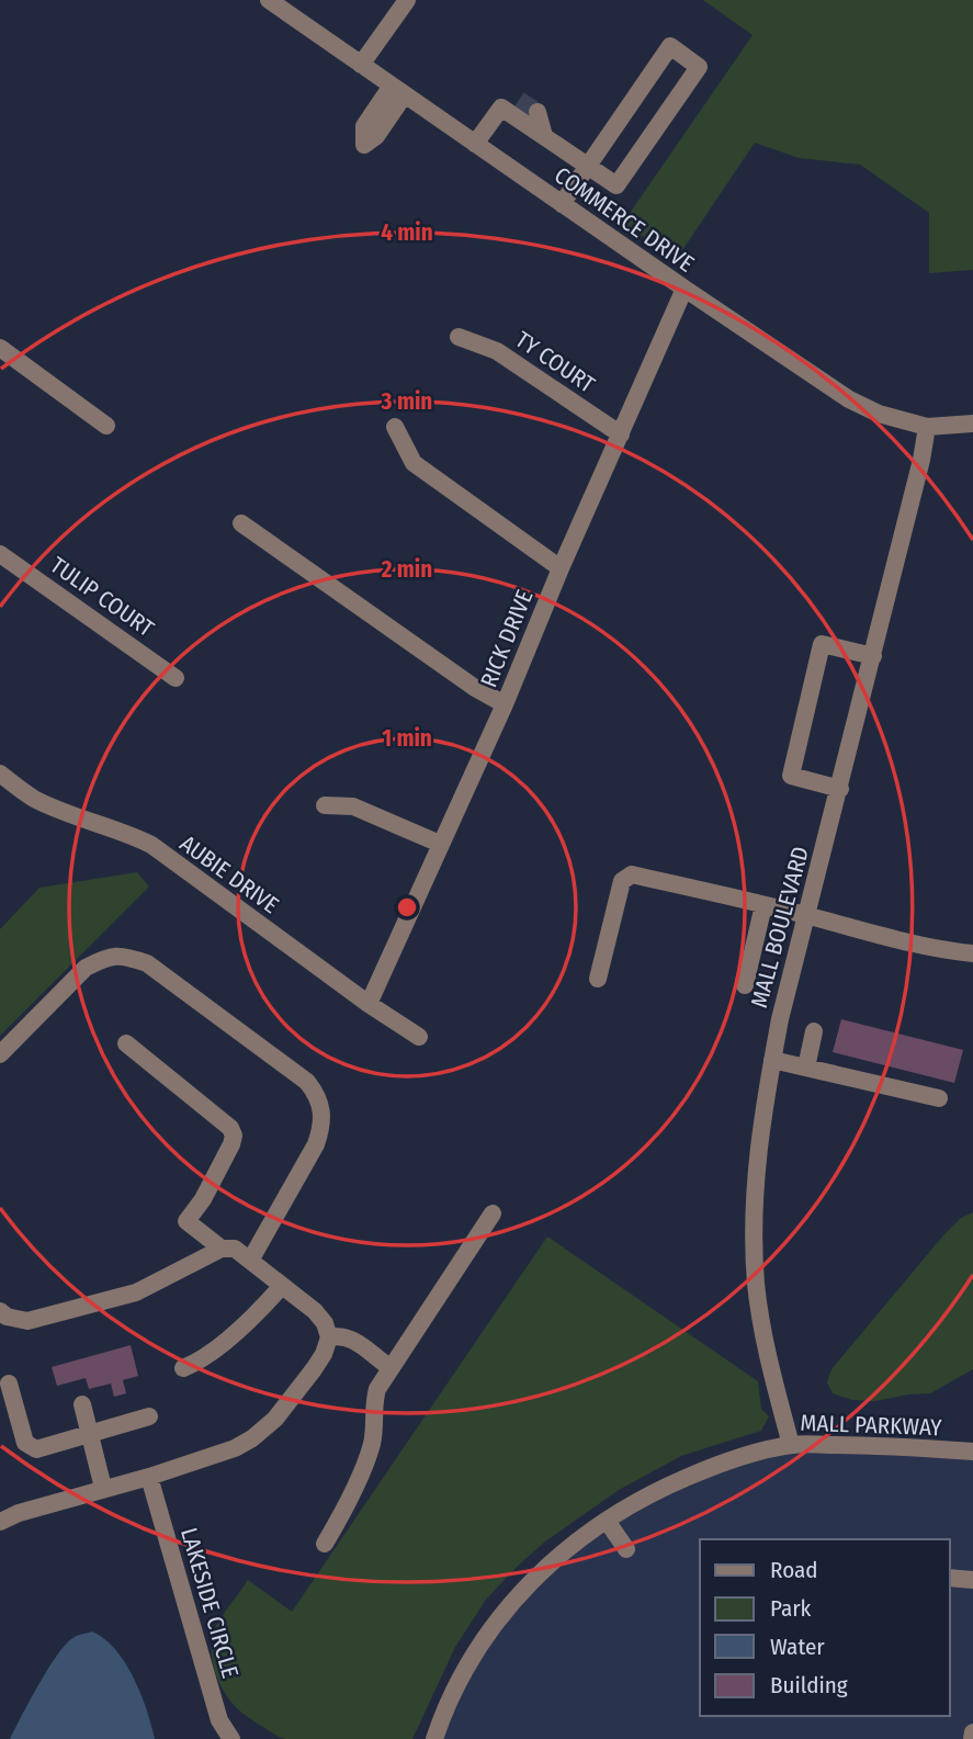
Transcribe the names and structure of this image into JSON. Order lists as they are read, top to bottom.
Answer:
{
  "streets": {
    "street": [
      "COMMERCE DRIVE",
      "TY COURT",
      "TULIP COURT",
      "RICK DRIVE",
      "AUBIE DRIVE",
      "MALL BOULEVARD",
      "MALL PARKWAY",
      "LAKESIDE CIRCLE"
    ]
  },
  "crossings": [
    ["COMMERCE DRIVE", "RICK DRIVE"],
    ["COMMERCE DRIVE", "MALL BOULEVARD"],
    ["TY COURT", "RICK DRIVE"],
    ["RICK DRIVE", "AUBIE DRIVE"],
    ["MALL BOULEVARD", "MALL PARKWAY"]
  ],
  "legend": [
    "Road",
    "Park",
    "Water",
    "Building"
  ],
  "rings": [
    "4 min",
    "3 min",
    "2 min",
    "1 min"
  ]
}
